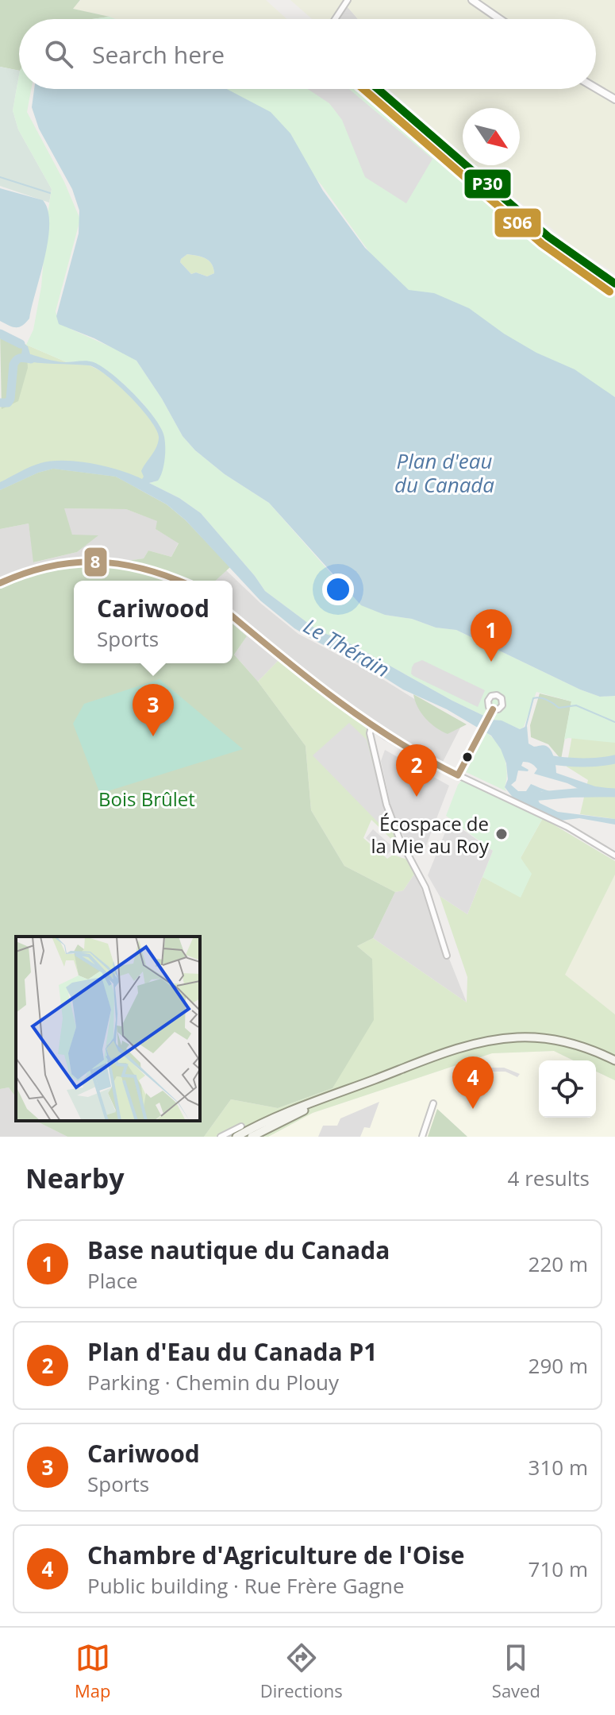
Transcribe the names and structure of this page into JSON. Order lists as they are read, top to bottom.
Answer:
{
  "water": ["Plan d'eau du Canada", "Le Thérain"],
  "parks": ["Bois Brûlet"],
  "places": ["Écospace de la Mie au Roy"],
  "lines": ["transit line P30", "transit line S06", "transit line 8"],
  "north": "bottom right",
  "page": {
    "search": "Search here",
    "popup": ["Cariwood", "Sports"],
    "pins": [
      "1",
      "3",
      "2",
      "4"
    ],
    "heading": ["Nearby", "4 results"],
    "list": [
      {
        "mark": "1",
        "name": "Base nautique du Canada",
        "note": "Place",
        "value": "220 m"
      },
      {
        "mark": "2",
        "name": "Plan d'Eau du Canada P1",
        "note": "Parking · Chemin du Plouy",
        "value": "290 m"
      },
      {
        "mark": "3",
        "name": "Cariwood",
        "note": "Sports",
        "value": "310 m"
      },
      {
        "mark": "4",
        "name": "Chambre d'Agriculture de l'Oise",
        "note": "Public building · Rue Frère Gagne",
        "value": "710 m"
      }
    ],
    "nav": ["Map", "Directions", "Saved"]
  }
}
